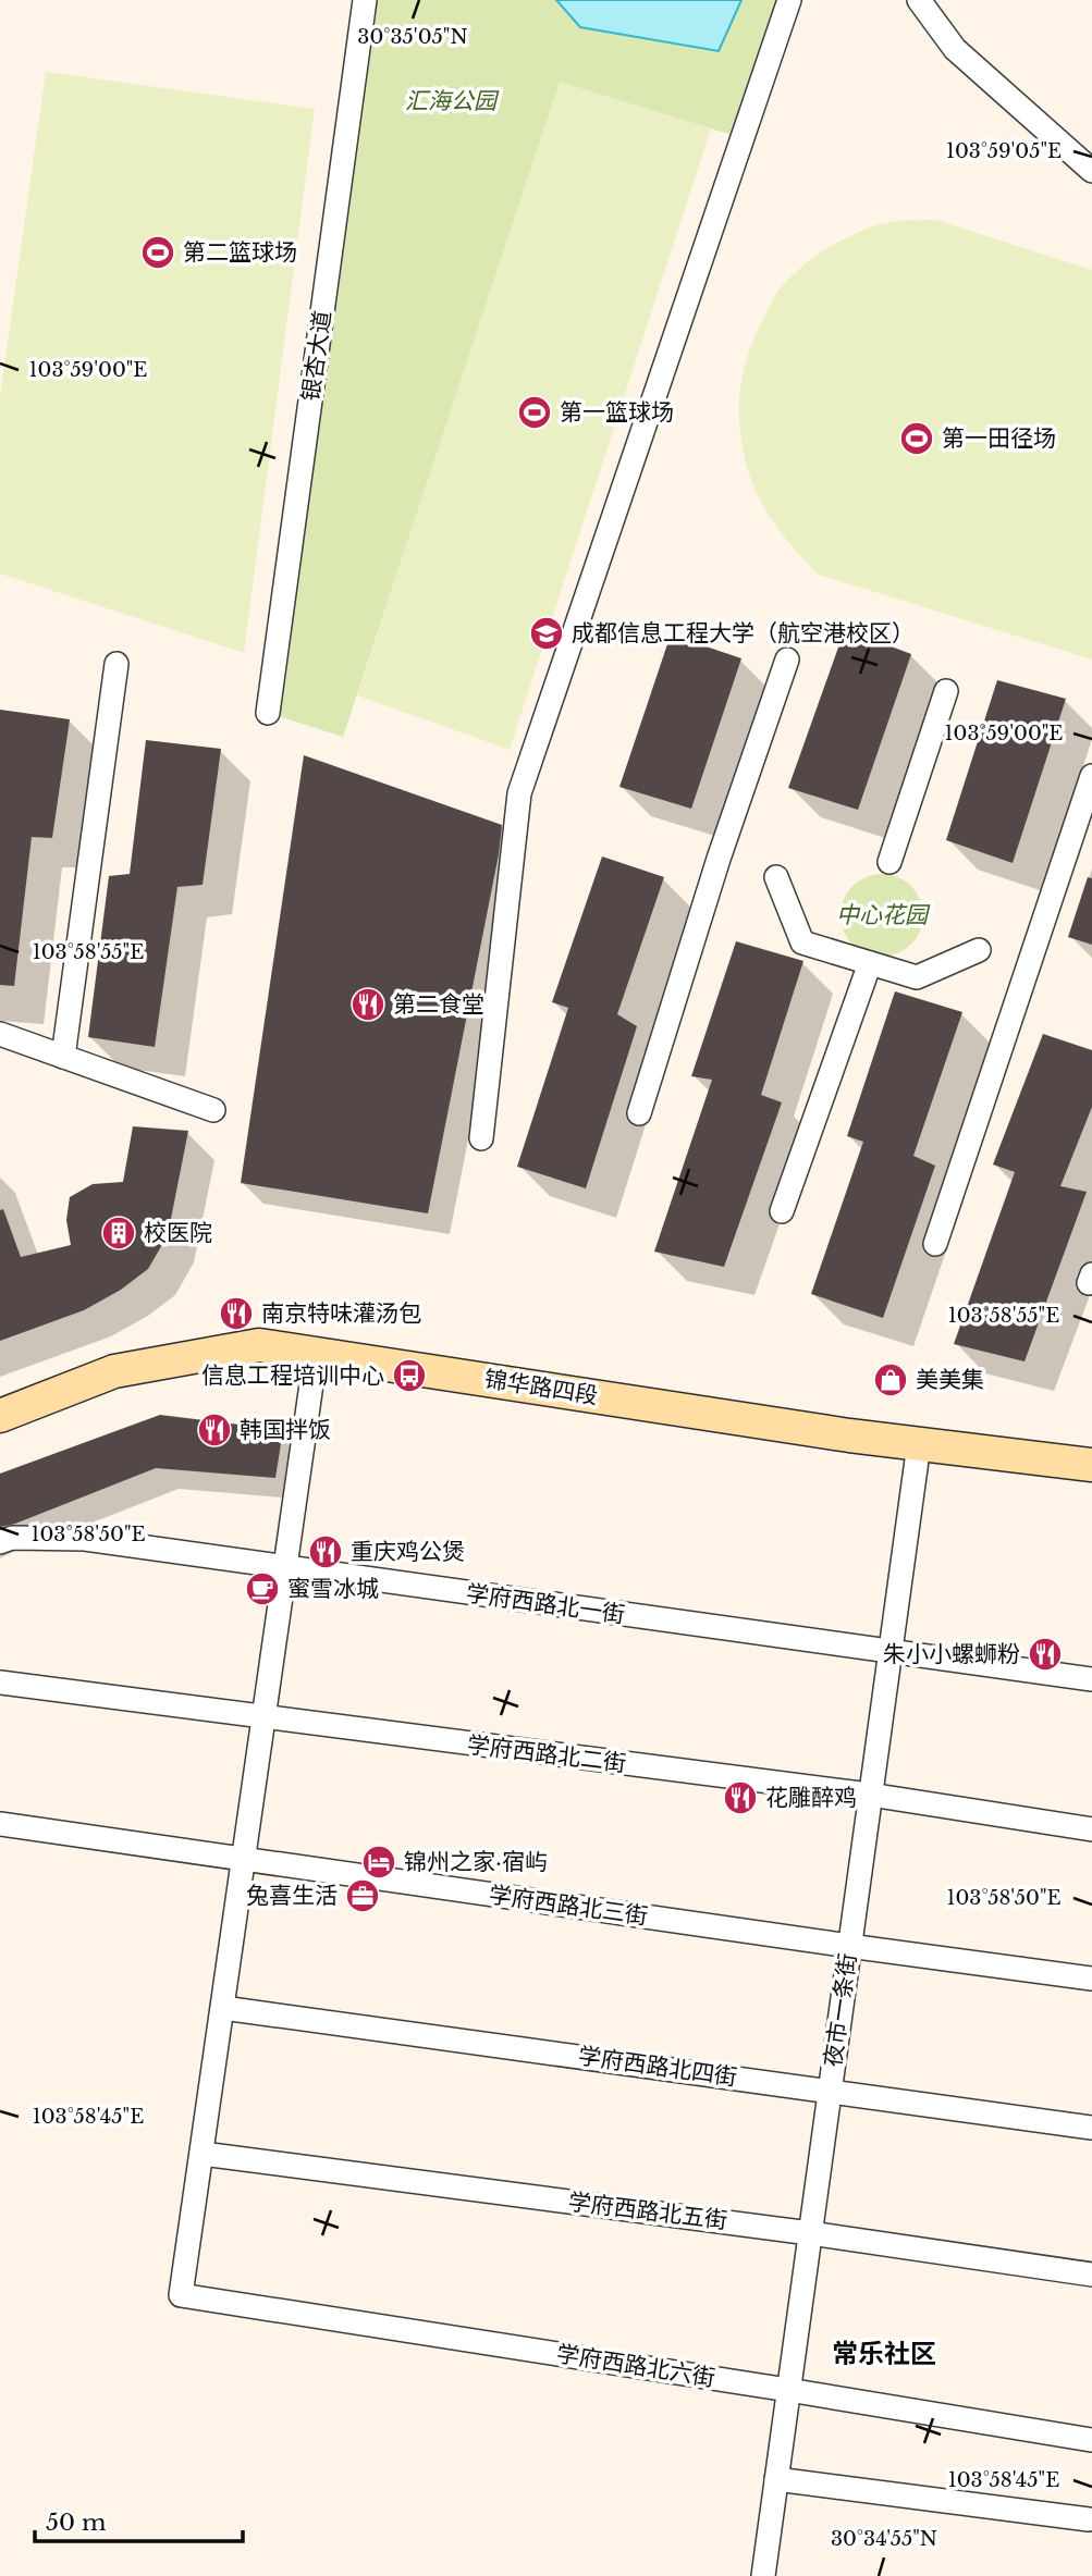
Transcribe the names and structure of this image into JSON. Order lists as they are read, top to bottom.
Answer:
{
  "streets": {
    "main road": ["锦华路四段"],
    "street": [
      "银杏大道",
      "学府西路北一街",
      "学府西路北二街",
      "学府西路北三街",
      "夜市一条街",
      "学府西路北四街",
      "学府西路北五街",
      "学府西路北六街"
    ]
  },
  "crossings": [
    ["锦华路四段", "夜市一条街"],
    ["学府西路北一街", "夜市一条街"],
    ["学府西路北二街", "夜市一条街"],
    ["学府西路北三街", "夜市一条街"],
    ["夜市一条街", "学府西路北四街"],
    ["夜市一条街", "学府西路北五街"],
    ["夜市一条街", "学府西路北六街"],
    ["学府西路北五街", "学府西路北六街"]
  ],
  "districts": ["常乐社区"],
  "parks": ["汇海公园", "中心花园"],
  "places": {
    "sports": ["第二篮球场", "第一篮球场", "第一田径场"],
    "school or university": ["成都信息工程大学（航空港校区）"],
    "restaurant": [
      "第二食堂",
      "南京特味灌汤包",
      "韩国拌饭",
      "重庆鸡公煲",
      "朱小小螺蛳粉",
      "花雕醉鸡"
    ],
    "building": ["校医院"],
    "bus stop": ["信息工程培训中心"],
    "shop": ["美美集"],
    "cafe": ["蜜雪冰城"],
    "hotel": ["锦州之家·宿屿"],
    "office": ["兔喜生活"]
  },
  "scale_bar": "50 m",
  "coordinates": [
    "30°35'05\"N",
    "103°59'05\"E",
    "103°59'00\"E",
    "103°58'55\"E",
    "103°58'50\"E",
    "103°58'45\"E",
    "30°34'55\"N"
  ]
}
